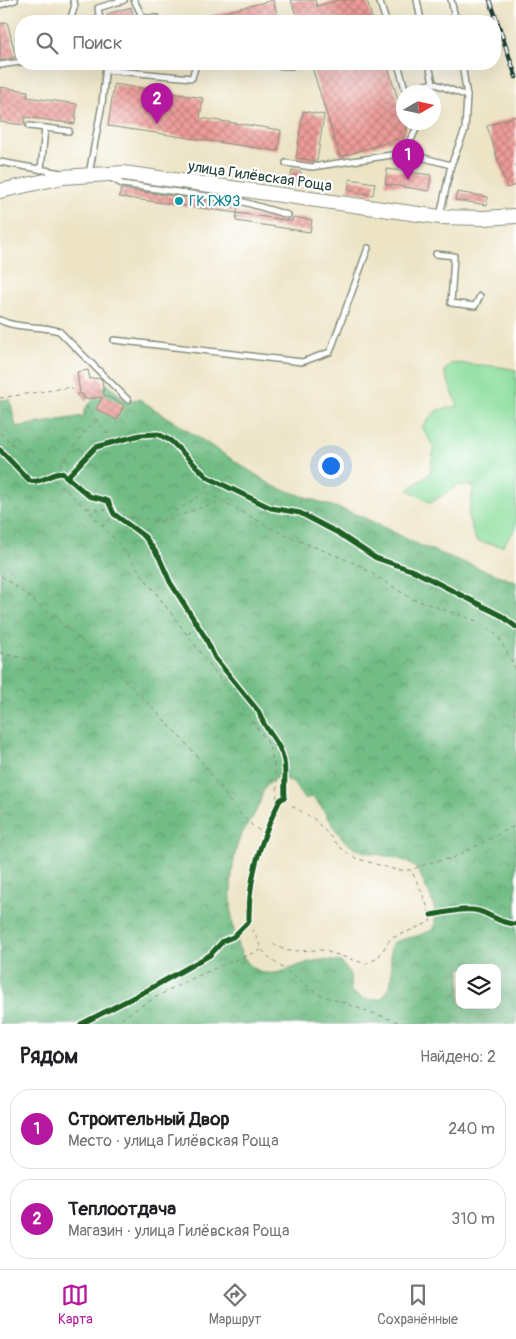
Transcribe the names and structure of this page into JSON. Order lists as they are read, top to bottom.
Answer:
{
  "streets": {
    "street": ["улица Гилёвская Роща"]
  },
  "places": ["ГК ГЖ93"],
  "north": "right",
  "page": {
    "search": "Поиск",
    "pins": ["2", "1"],
    "heading": ["Рядом", "Найдено: 2"],
    "list": [
      {
        "mark": "1",
        "name": "Строительный Двор",
        "note": "Место · улица Гилёвская Роща",
        "value": "240 m"
      },
      {
        "mark": "2",
        "name": "Теплоотдача",
        "note": "Магазин · улица Гилёвская Роща",
        "value": "310 m"
      }
    ],
    "nav": ["Карта", "Маршрут", "Сохранённые"]
  }
}
